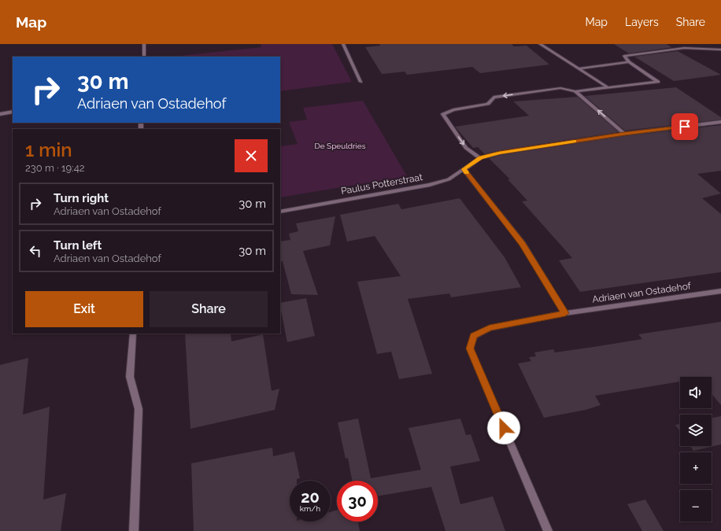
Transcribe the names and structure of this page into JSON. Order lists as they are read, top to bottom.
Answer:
{
  "streets": {
    "street": ["Paulus Potterstraat", "Adriaen van Ostadehof"]
  },
  "parks": ["De Speuldries"],
  "page": {
    "header": "Map",
    "nav": ["Map", "Layers", "Share"],
    "turn": ["30 m", "Adriaen van Ostadehof"],
    "heading": ["1 min", "230 m · 19:42"],
    "list": [
      {
        "name": "Turn right",
        "note": "Adriaen van Ostadehof",
        "value": "30 m"
      },
      {
        "name": "Turn left",
        "note": "Adriaen van Ostadehof",
        "value": "30 m"
      }
    ],
    "buttons": ["Exit", "Share"],
    "map_buttons": ["+", "−"],
    "speed": "20 km/h",
    "limit": "30"
  }
}
